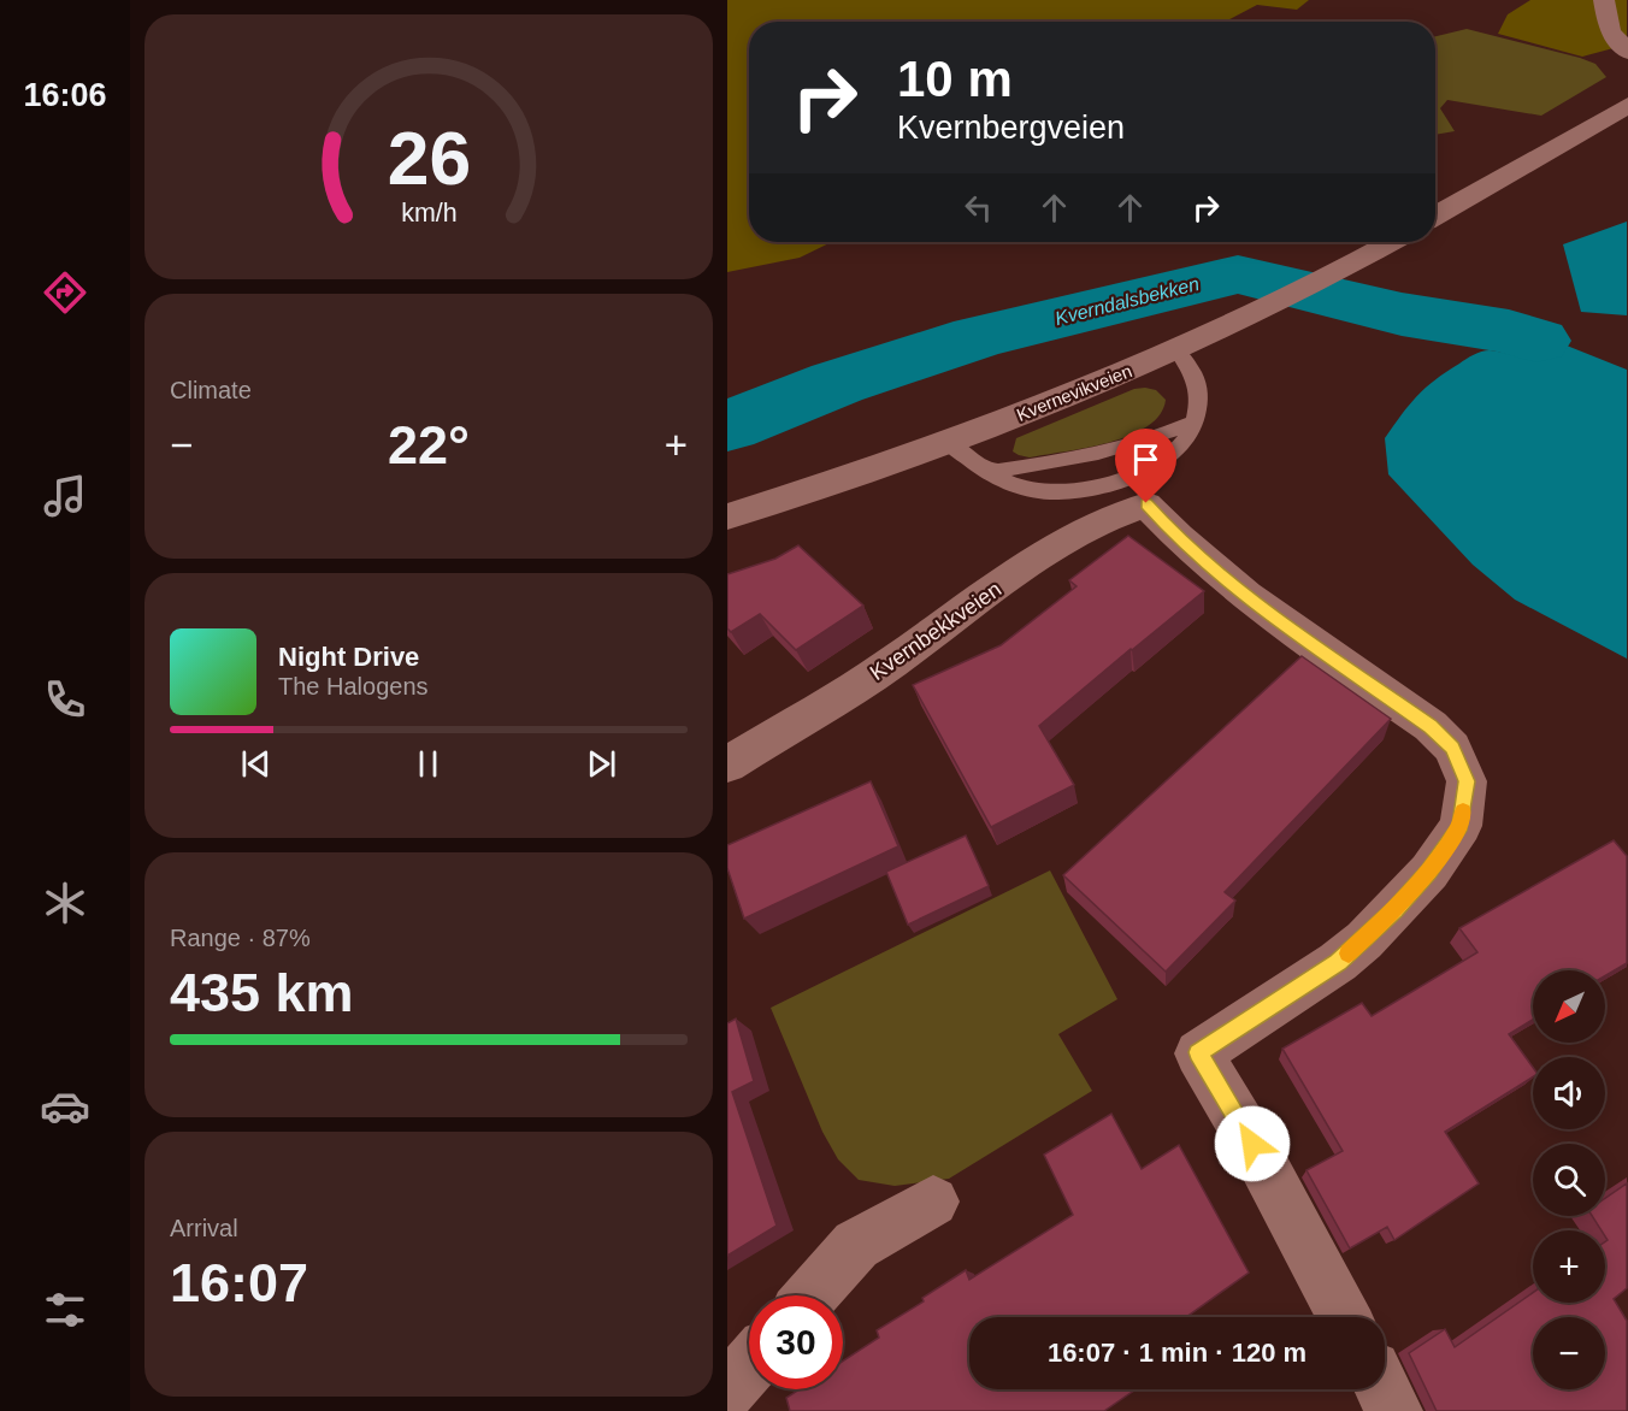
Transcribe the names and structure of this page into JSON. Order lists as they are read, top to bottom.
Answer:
{
  "streets": {
    "street": ["Kvernevikveien", "Kvernbekkveien"]
  },
  "water": ["Kverndalsbekken"],
  "north": "bottom left",
  "page": {
    "tabs": "16:06",
    "turn": ["10 m", "Kvernbergveien"],
    "tile": [
      "Climate",
      ["Range · 87%", "435 km"],
      ["Arrival", "16:07"]
    ],
    "heat": ["−", "22°", "+"],
    "song": ["Night Drive", "The Halogens"],
    "map_buttons": ["+", "−"],
    "limit": "30",
    "trip": "16:07 · 1 min · 120 m",
    "gauge": ["26", "km/h"]
  }
}
